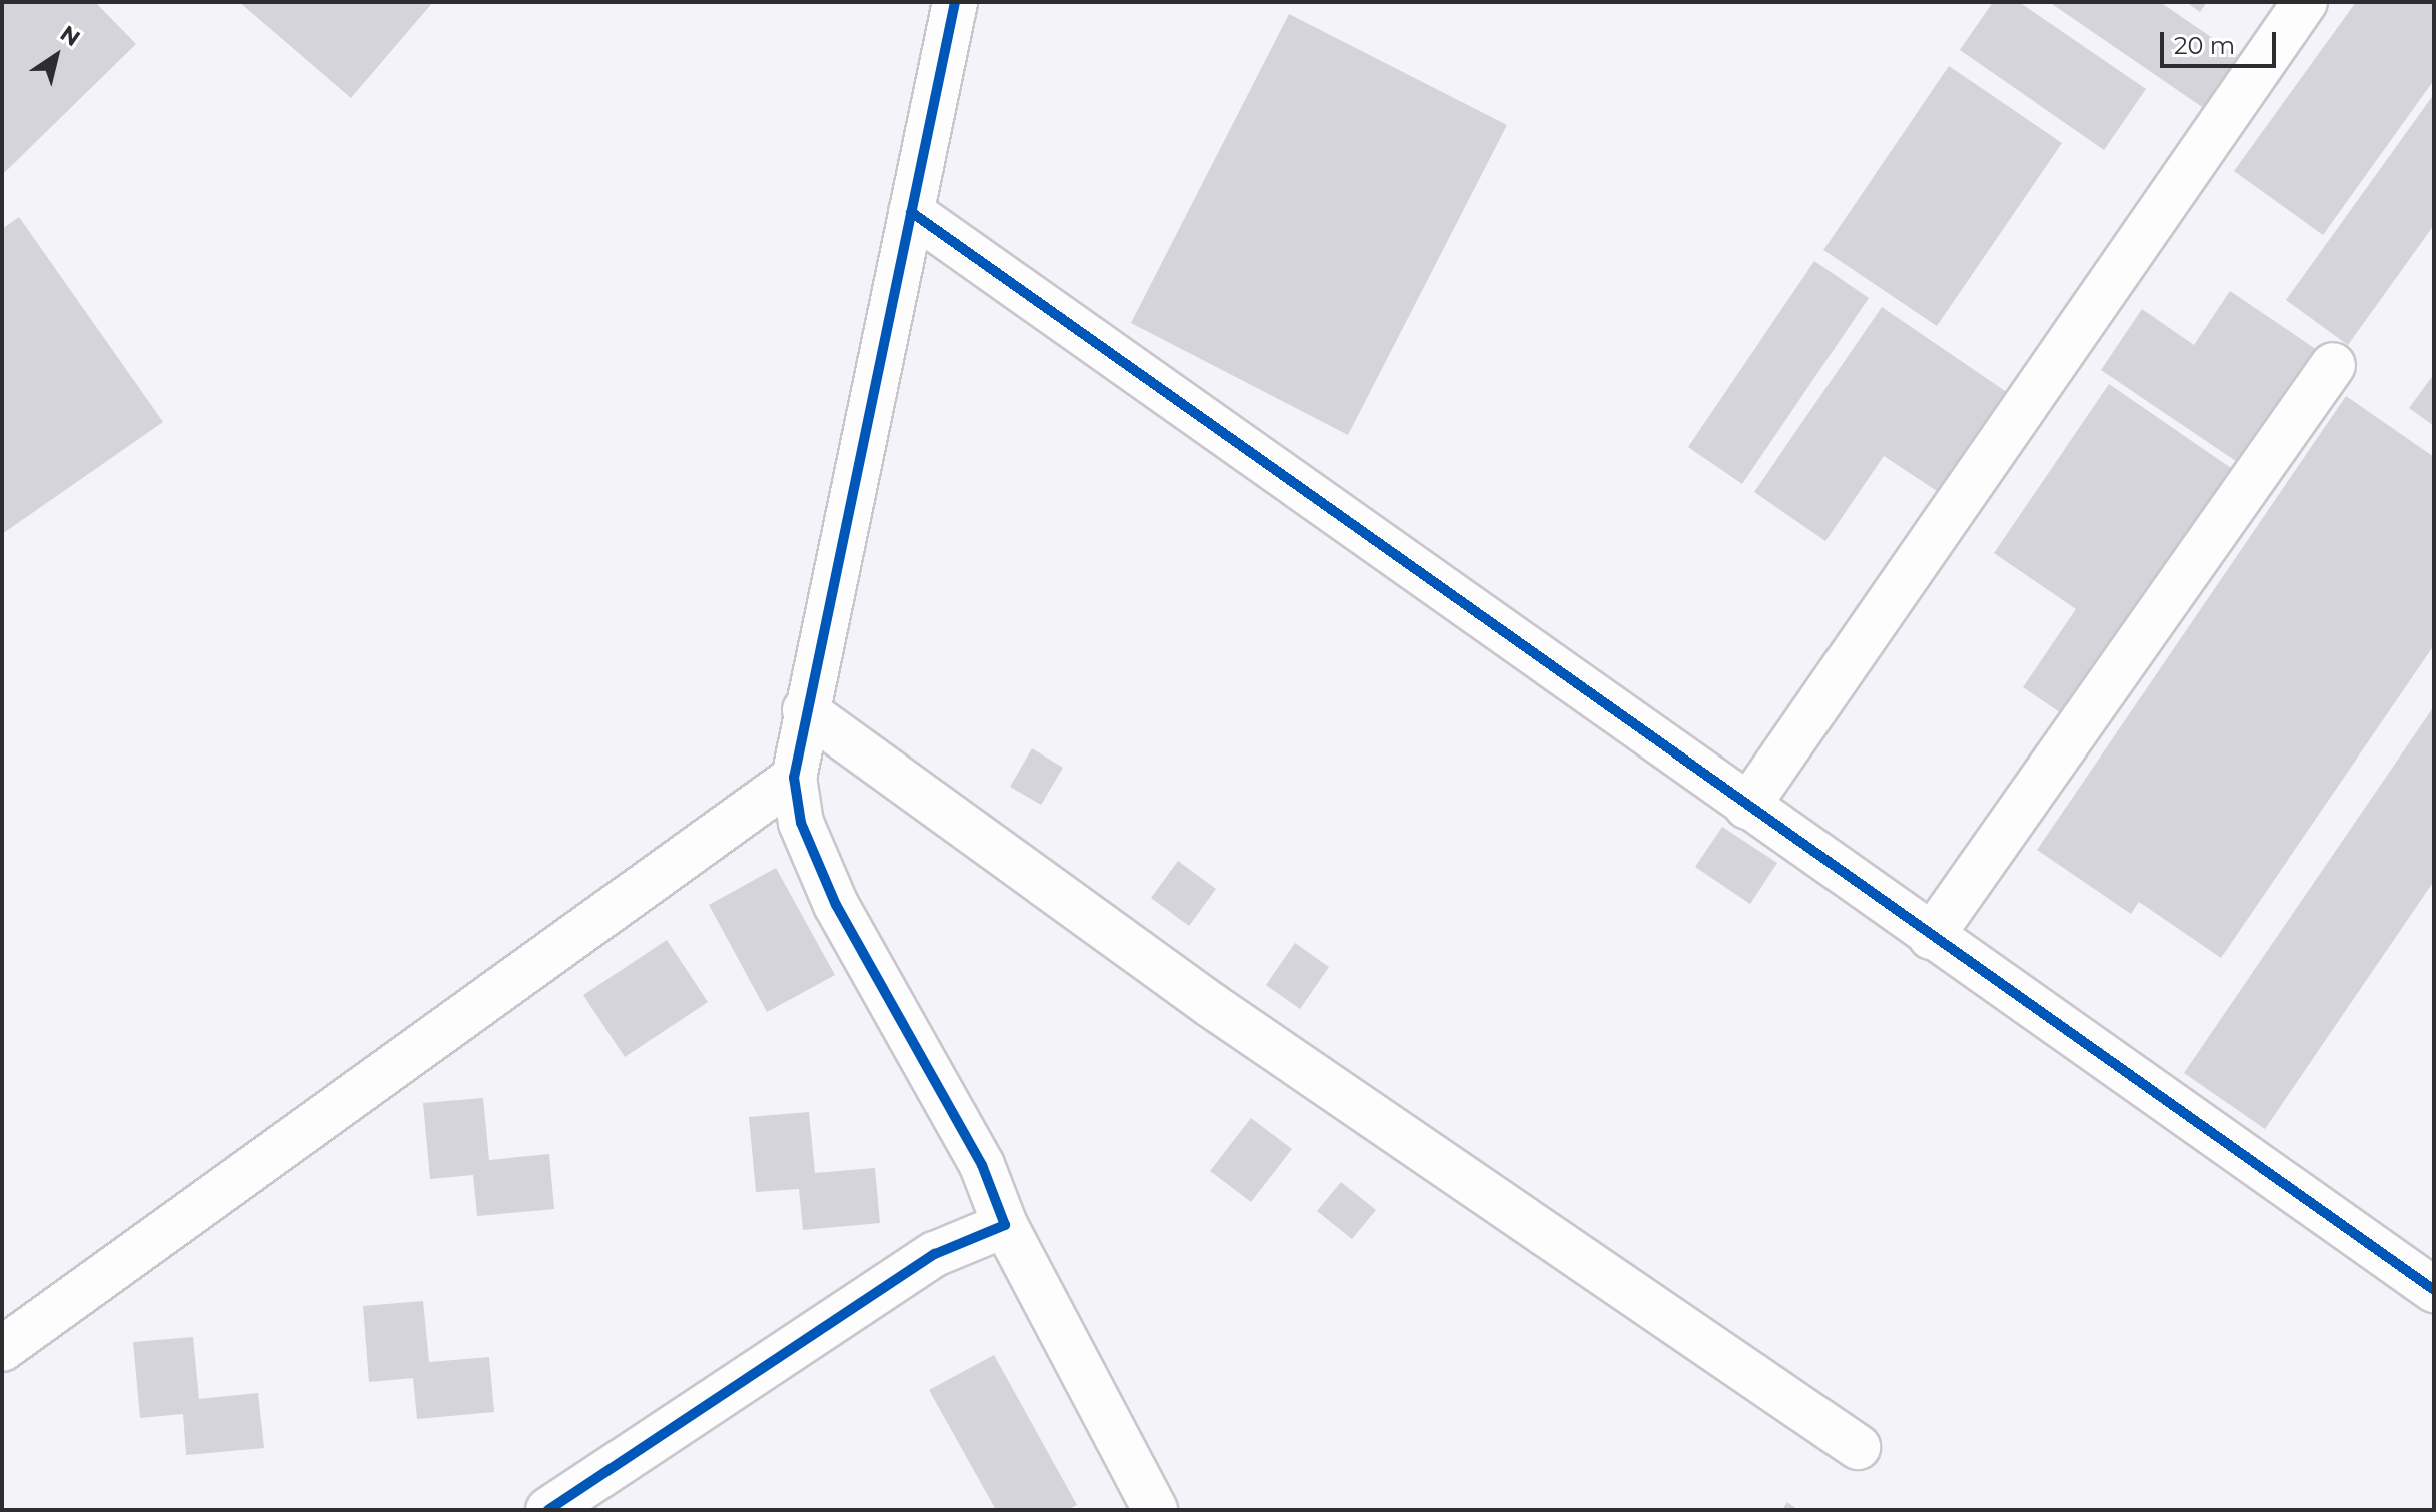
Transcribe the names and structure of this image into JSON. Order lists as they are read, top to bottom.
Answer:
{
  "scale_bar": "20 m",
  "north": "top right"
}
